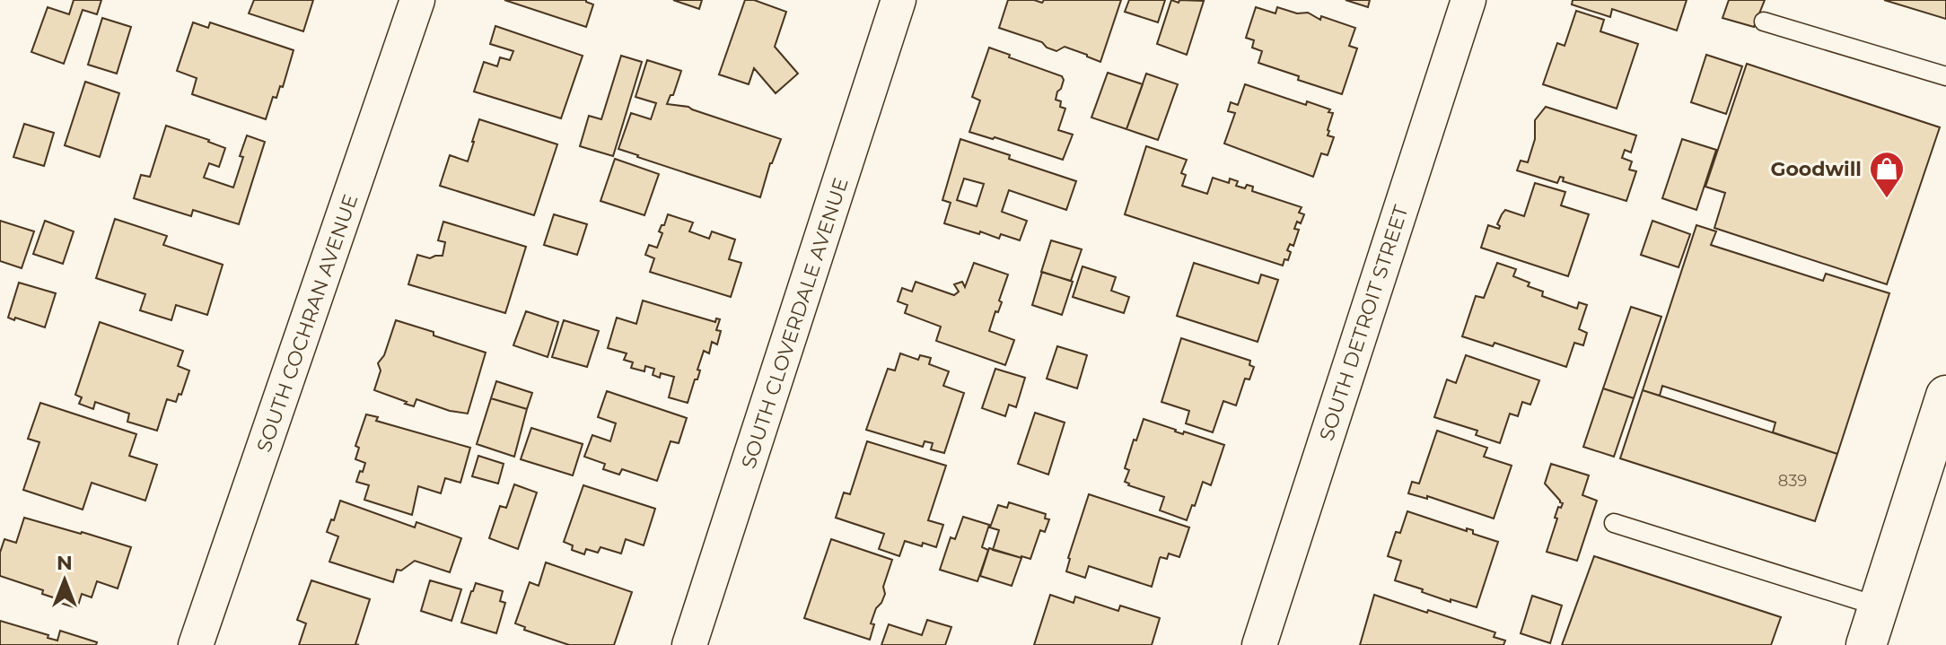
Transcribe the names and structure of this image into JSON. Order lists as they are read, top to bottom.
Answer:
{
  "streets": {
    "street": ["SOUTH COCHRAN AVENUE", "SOUTH CLOVERDALE AVENUE", "SOUTH DETROIT STREET"]
  },
  "places": {
    "shop": ["Goodwill"]
  },
  "house_numbers": ["839"],
  "north": "top"
}
